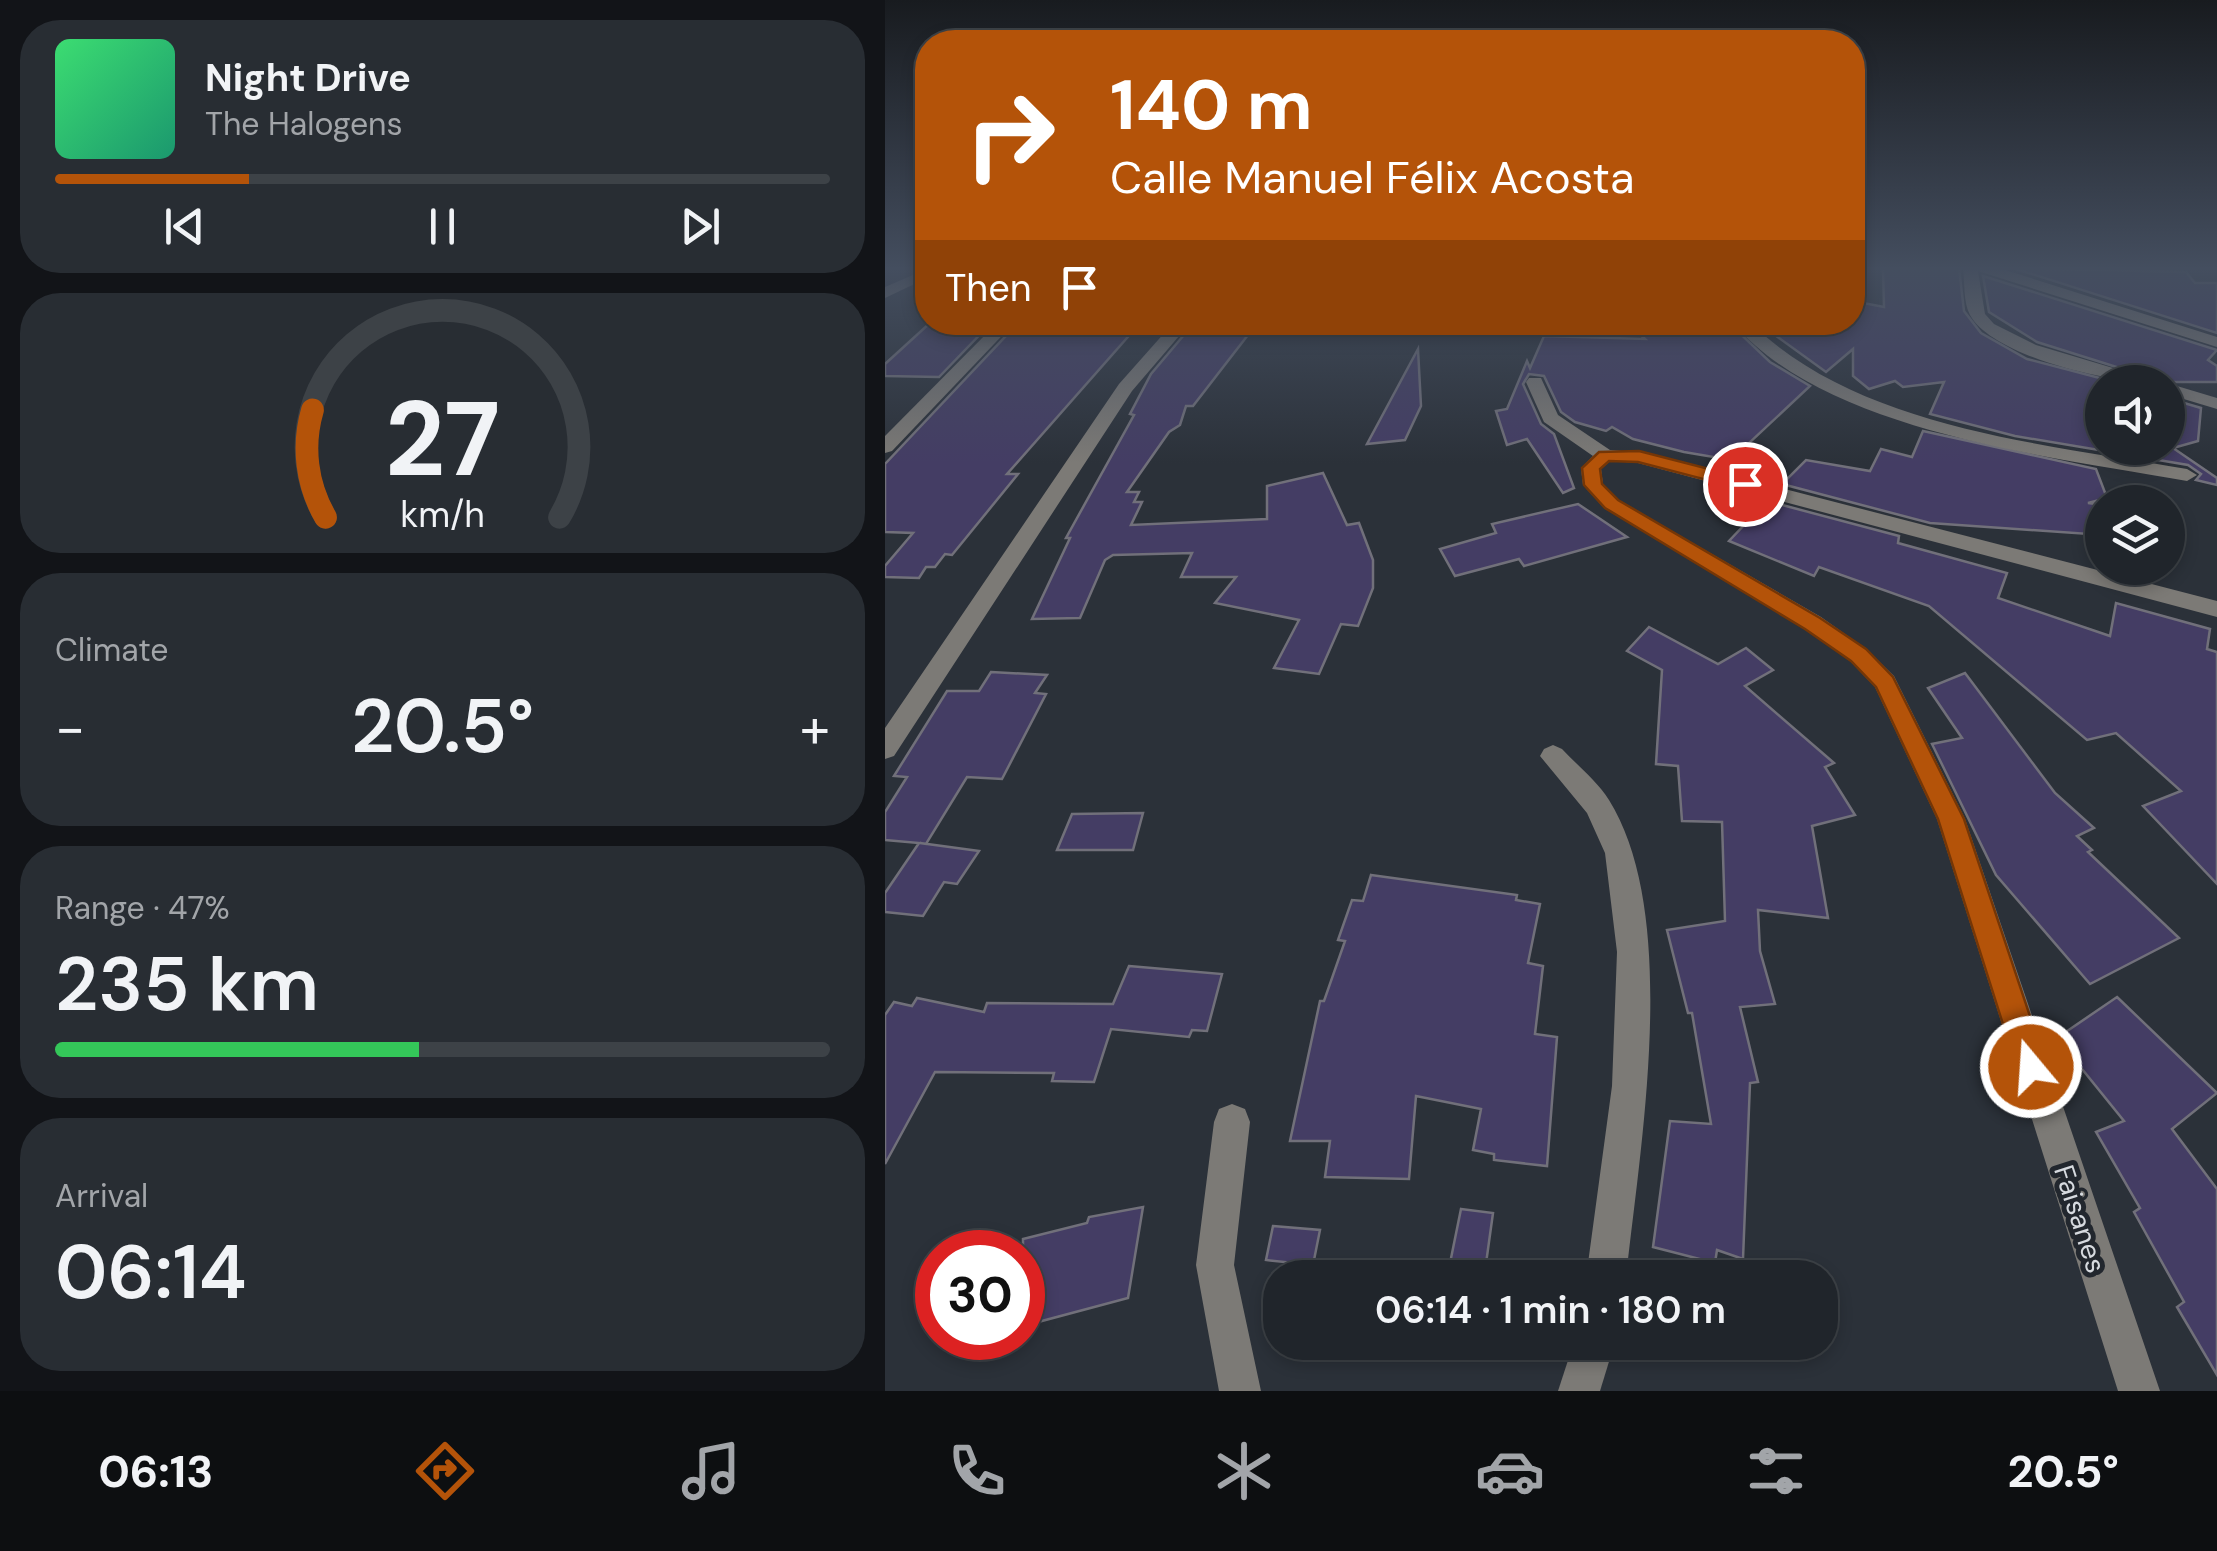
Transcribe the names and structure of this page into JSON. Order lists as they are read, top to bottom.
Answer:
{
  "streets": {
    "street": ["Faisanes"]
  },
  "page": {
    "turn": ["140 m", "Calle Manuel Félix Acosta"],
    "song": ["Night Drive", "The Halogens"],
    "then": "Then",
    "tile": [
      "Climate",
      ["Range · 47%", "235 km"],
      ["Arrival", "06:14"]
    ],
    "heat": ["−", "20.5°", "+"],
    "limit": "30",
    "trip": "06:14 · 1 min · 180 m",
    "tabs": ["06:13", "20.5°"],
    "gauge": ["27", "km/h"]
  }
}
